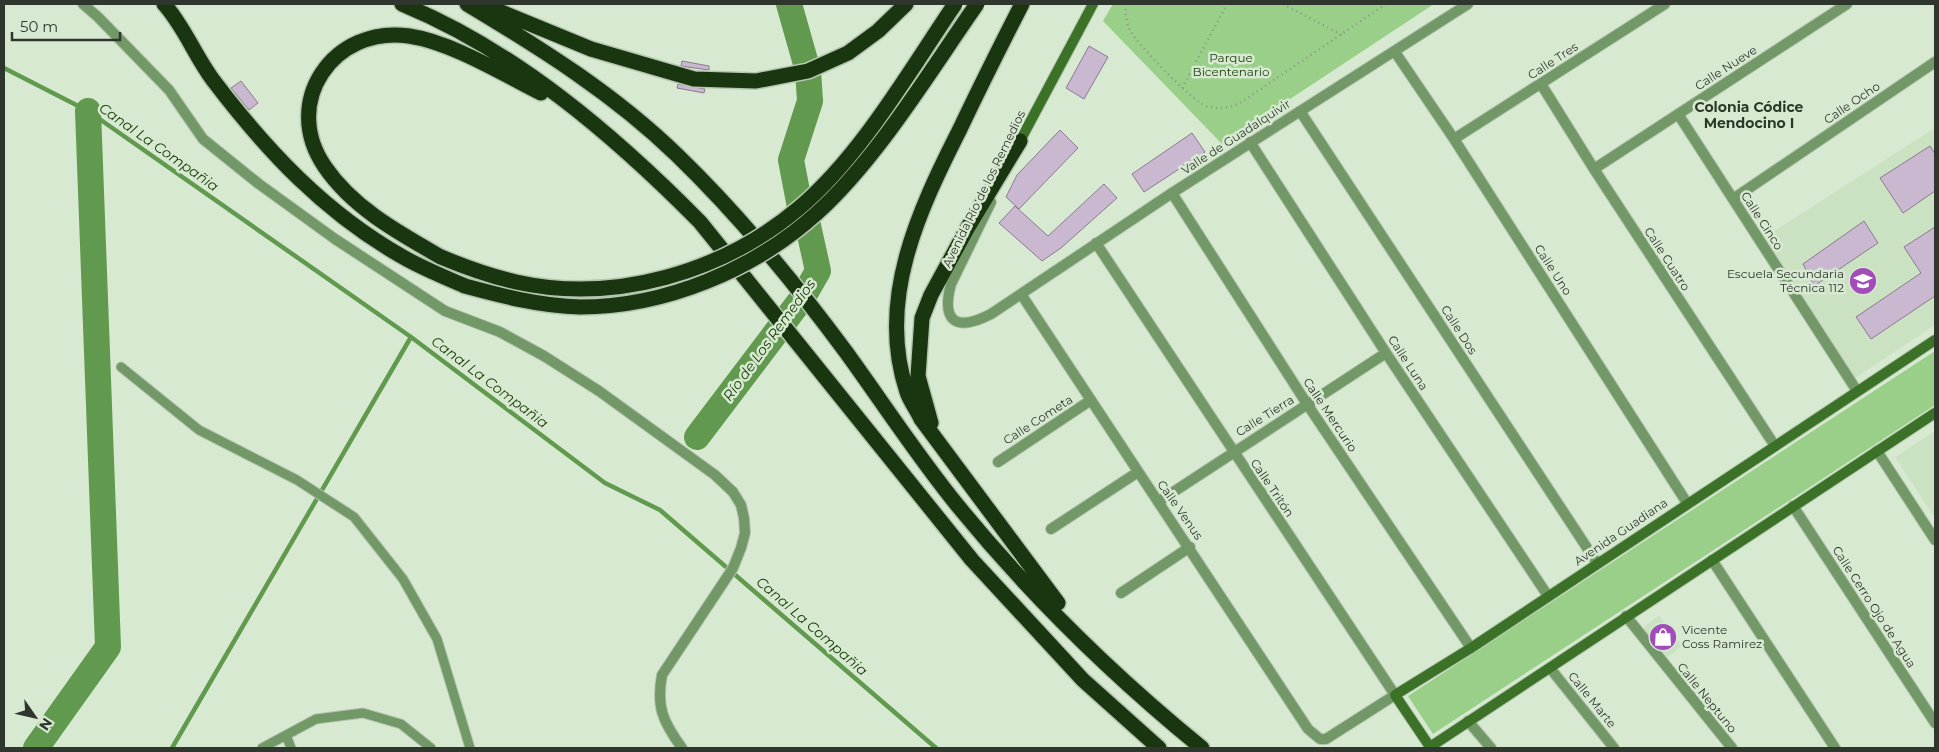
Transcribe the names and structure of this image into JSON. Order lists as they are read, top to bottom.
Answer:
{
  "streets": {
    "street": [
      "Calle Tres",
      "Calle Nueve",
      "Calle Ocho",
      "Valle de Guadalquivir",
      "Avenida Río de los Remedios",
      "Calle Cinco",
      "Calle Cuatro",
      "Calle Uno",
      "Calle Dos",
      "Calle Luna",
      "Calle Mercurio",
      "Calle Tierra",
      "Calle Cometa",
      "Calle Tritón",
      "Calle Venus",
      "Avenida Guadiana",
      "Calle Cerro Ojo de Agua",
      "Calle Neptuno",
      "Calle Marte"
    ]
  },
  "crossings": [
    ["Calle Tres", "Calle Cuatro"],
    ["Calle Tres", "Calle Uno"],
    ["Calle Nueve", "Calle Cinco"],
    ["Calle Nueve", "Calle Cuatro"],
    ["Calle Ocho", "Calle Cinco"],
    ["Valle de Guadalquivir", "Avenida Río de los Remedios"],
    ["Valle de Guadalquivir", "Calle Uno"],
    ["Valle de Guadalquivir", "Calle Dos"],
    ["Valle de Guadalquivir", "Calle Luna"],
    ["Valle de Guadalquivir", "Calle Mercurio"],
    ["Valle de Guadalquivir", "Calle Tritón"],
    ["Valle de Guadalquivir", "Calle Venus"],
    ["Avenida Río de los Remedios", "Calle Venus"],
    ["Calle Cinco", "Avenida Guadiana"],
    ["Calle Cuatro", "Avenida Guadiana"],
    ["Calle Uno", "Avenida Guadiana"],
    ["Calle Dos", "Avenida Guadiana"],
    ["Calle Luna", "Calle Tierra"],
    ["Calle Luna", "Avenida Guadiana"],
    ["Calle Mercurio", "Calle Tierra"],
    ["Calle Mercurio", "Avenida Guadiana"],
    ["Calle Tierra", "Calle Tritón"],
    ["Calle Tierra", "Calle Venus"],
    ["Calle Cometa", "Calle Venus"],
    ["Calle Tritón", "Avenida Guadiana"],
    ["Calle Venus", "Avenida Guadiana"]
  ],
  "districts": ["Colonia Códice Mendocino I"],
  "water": ["Canal La Compañia", "Río de Los Remedios"],
  "parks": ["Parque Bicentenario"],
  "places": {
    "school or university": ["Escuela Secundaria Técnica 112"],
    "shop": ["Vicente Coss Ramirez"]
  },
  "scale_bar": "50 m",
  "north": "bottom right"
}
